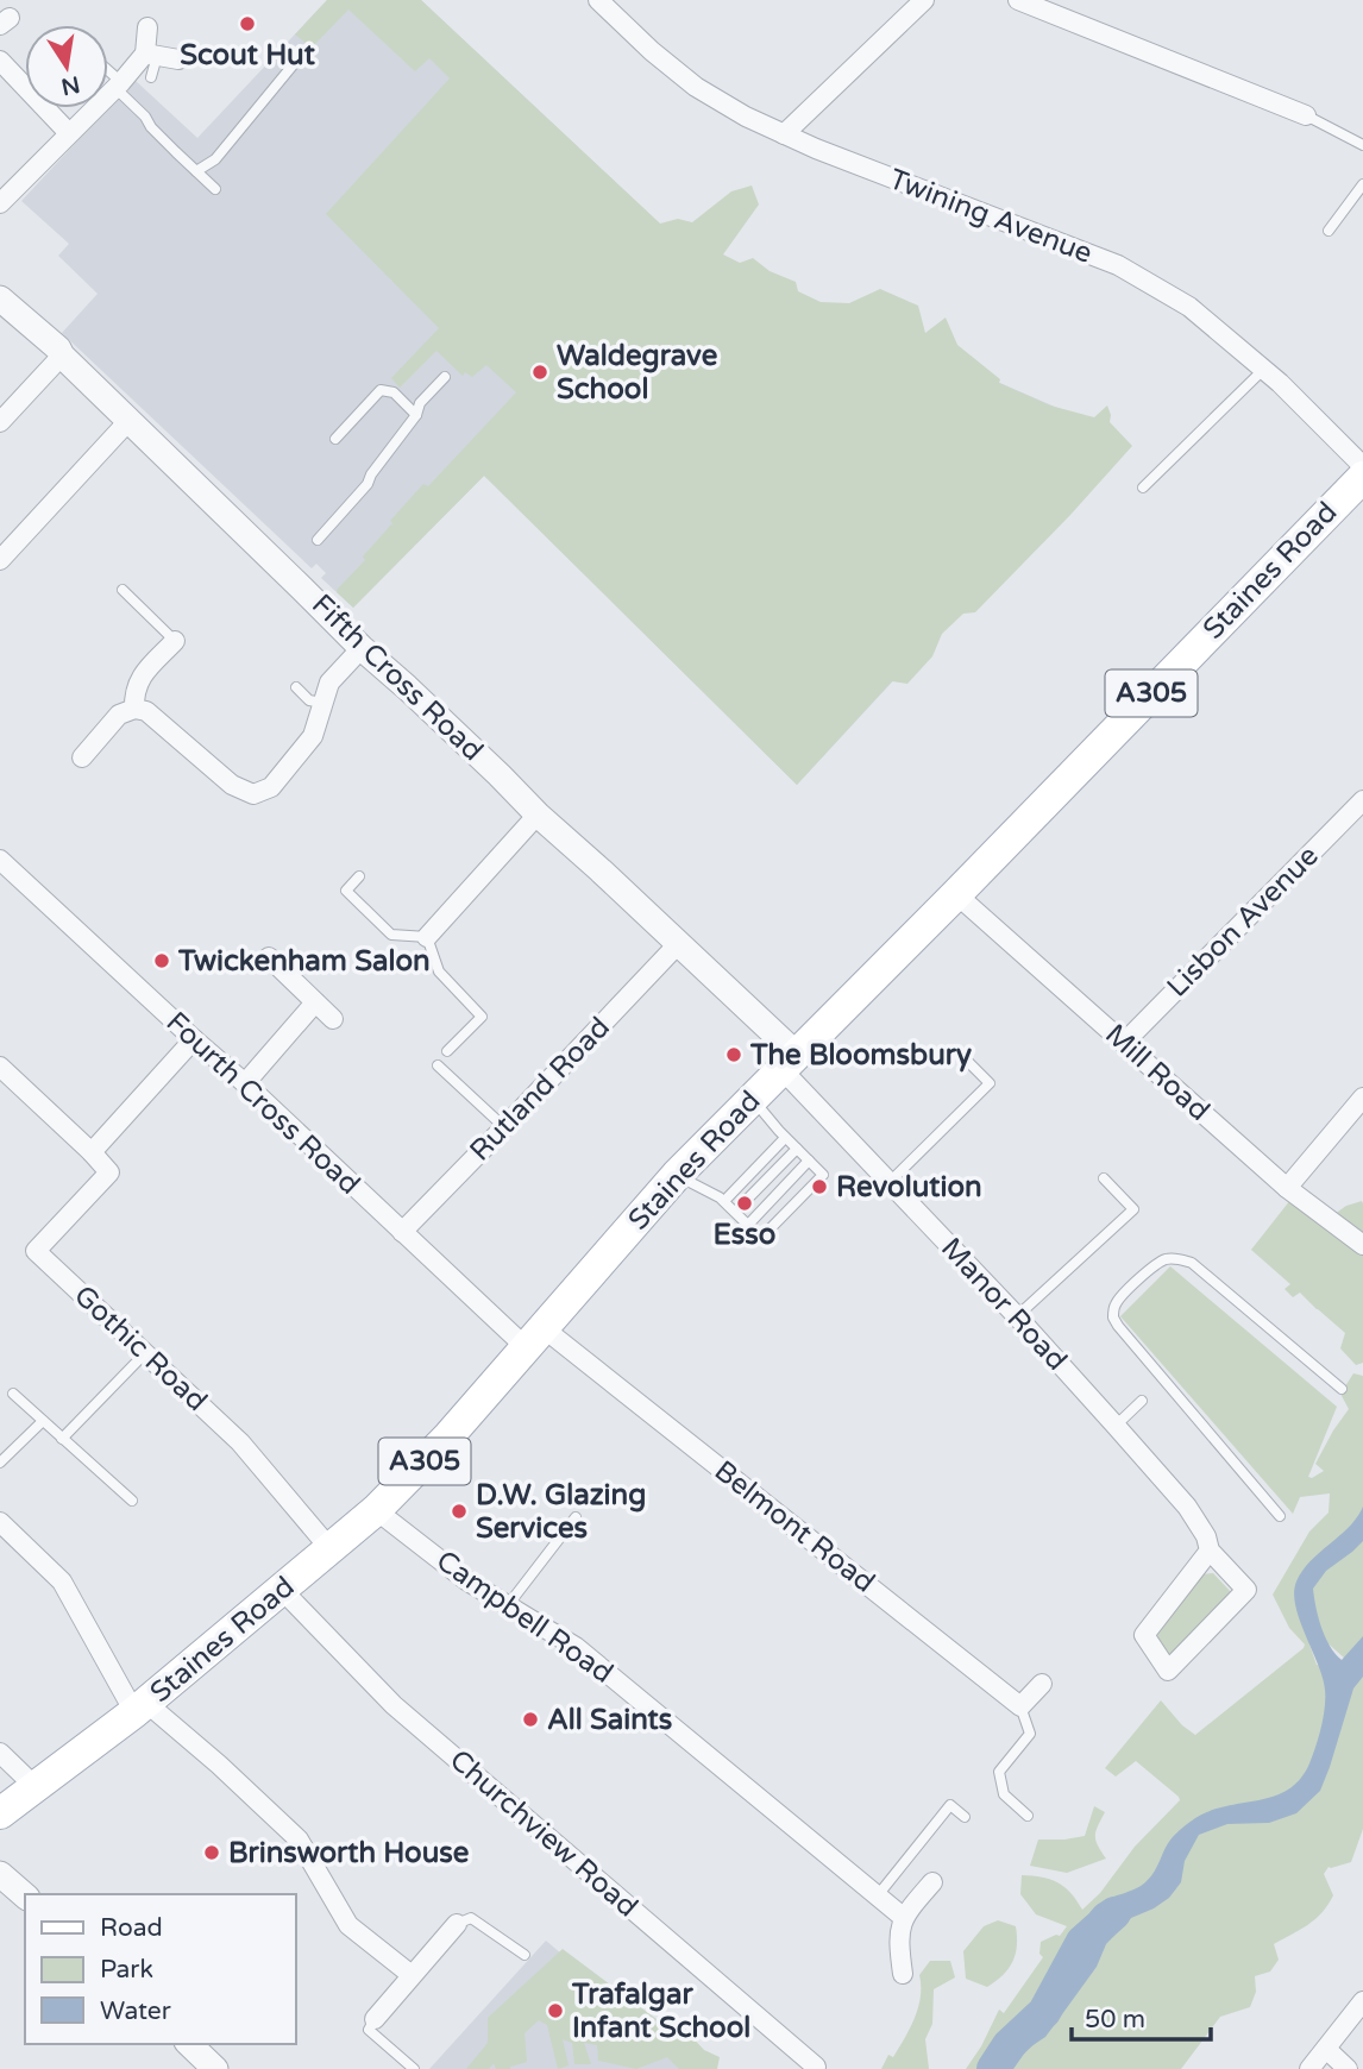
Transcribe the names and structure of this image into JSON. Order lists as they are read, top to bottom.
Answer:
{
  "streets": {
    "main road": ["Staines Road", "A305"],
    "street": [
      "Twining Avenue",
      "Fifth Cross Road",
      "Lisbon Avenue",
      "Mill Road",
      "Rutland Road",
      "Fourth Cross Road",
      "Manor Road",
      "Gothic Road",
      "Belmont Road",
      "Campbell Road",
      "Churchview Road"
    ]
  },
  "crossings": [
    ["Staines Road", "Fifth Cross Road"],
    ["Staines Road", "Mill Road"],
    ["Staines Road", "Fourth Cross Road"],
    ["Staines Road", "Manor Road"],
    ["Staines Road", "Gothic Road"],
    ["Staines Road", "Belmont Road"],
    ["Staines Road", "Campbell Road"],
    ["Staines Road", "Churchview Road"],
    ["Fifth Cross Road", "Rutland Road"],
    ["Fifth Cross Road", "Manor Road"],
    ["Lisbon Avenue", "Mill Road"],
    ["Rutland Road", "Fourth Cross Road"],
    ["Fourth Cross Road", "Belmont Road"]
  ],
  "places": [
    "Scout Hut",
    "Waldegrave School",
    "Twickenham Salon",
    "The Bloomsbury",
    "Revolution",
    "Esso",
    "D.W. Glazing Services",
    "All Saints",
    "Brinsworth House",
    "Trafalgar Infant School"
  ],
  "legend": ["Road", "Park", "Water"],
  "scale_bar": "50 m",
  "north": "bottom"
}
